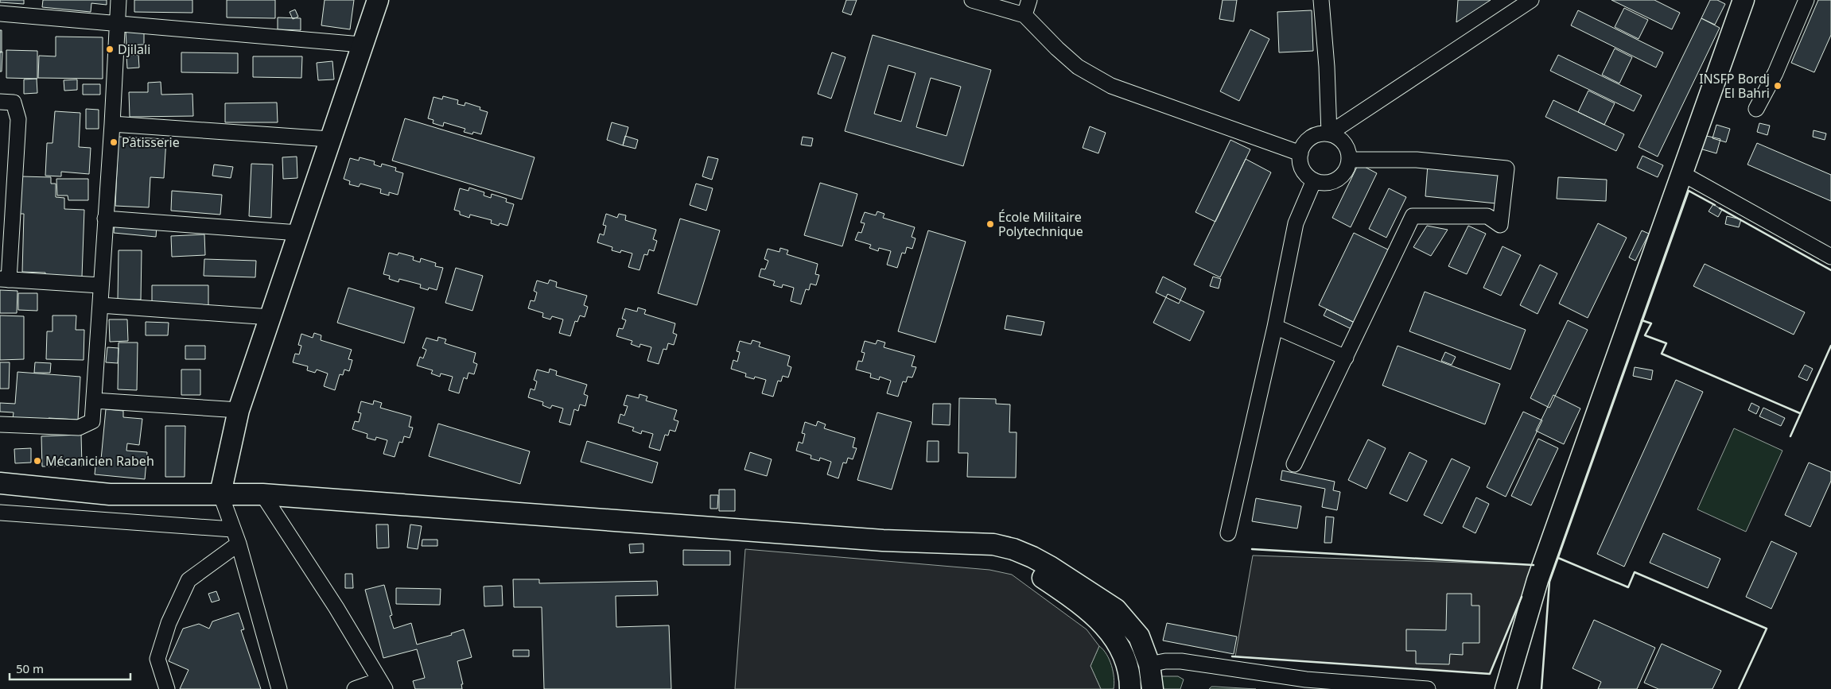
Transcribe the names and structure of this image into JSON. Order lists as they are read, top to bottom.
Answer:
{
  "places": [
    "Djilali",
    "INSFP Bordj El Bahri",
    "Pâtisserie",
    "École Militaire Polytechnique",
    "Mécanicien Rabeh"
  ],
  "scale_bar": "50 m"
}
